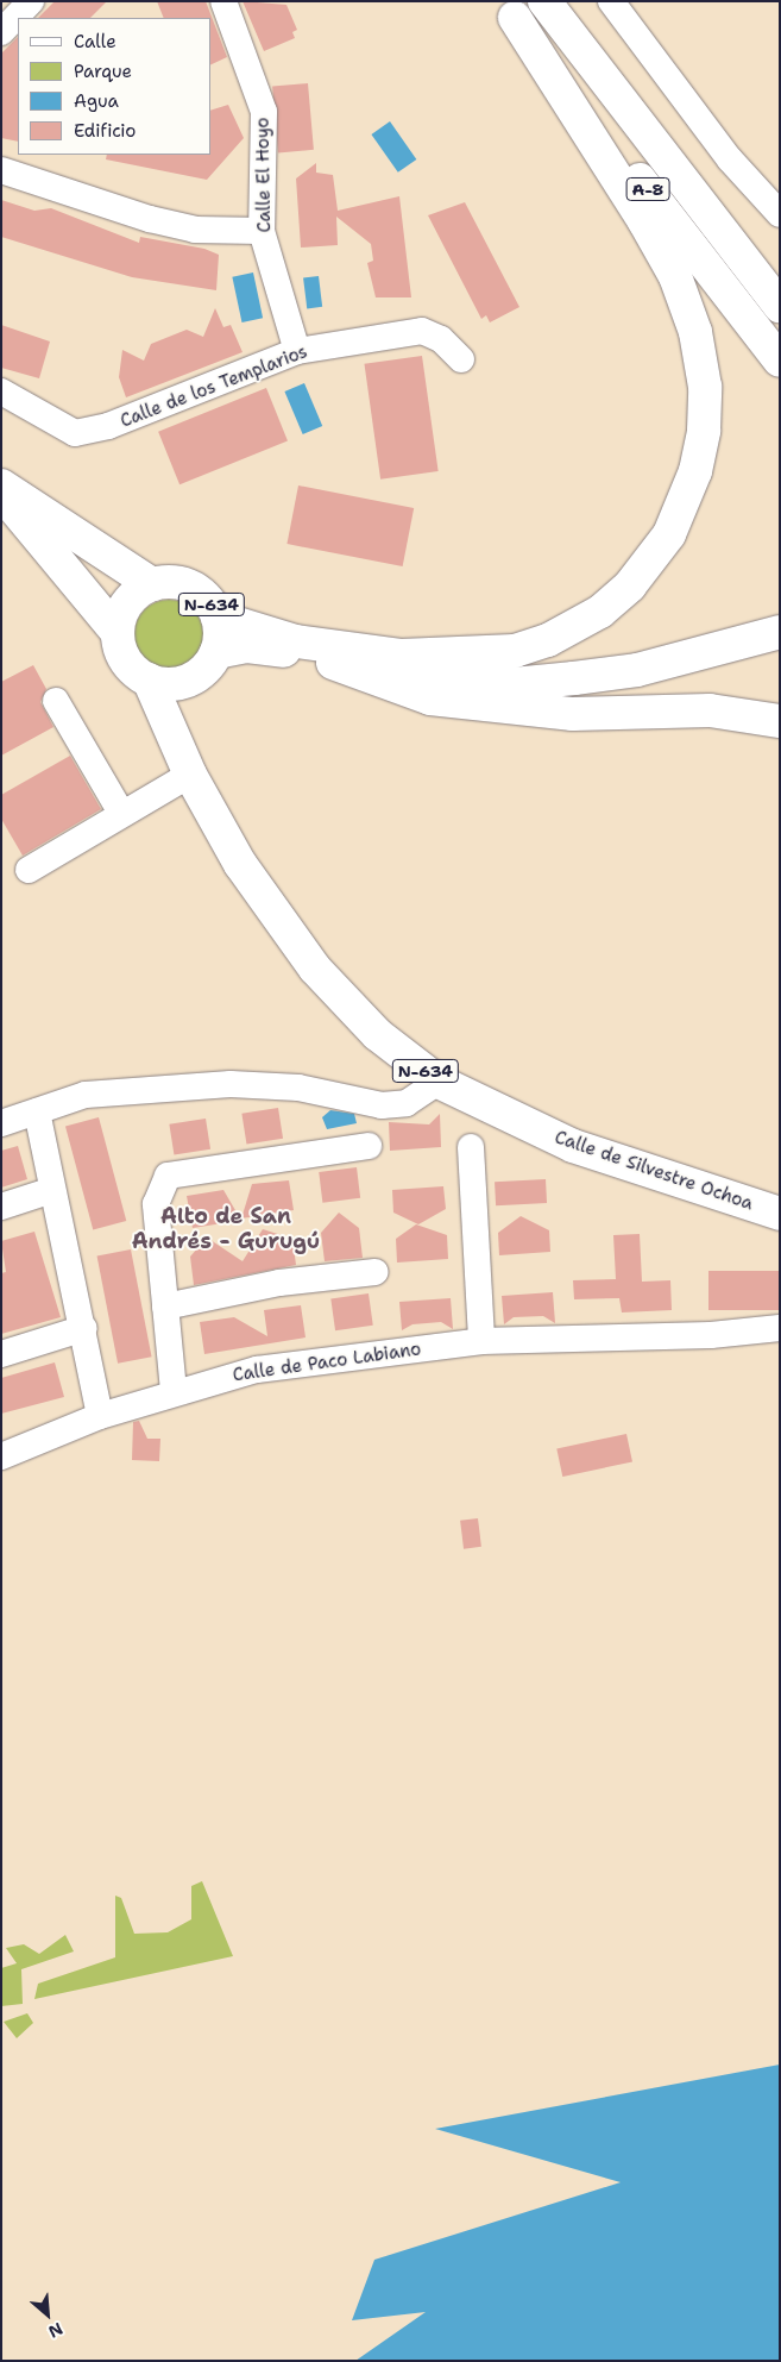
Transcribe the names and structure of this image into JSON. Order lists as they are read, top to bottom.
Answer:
{
  "streets": {
    "highway": ["A-8", "N-634", "Calle de Silvestre Ochoa"],
    "street": ["Calle El Hoyo", "Calle de los Templarios", "Calle de Paco Labiano"]
  },
  "crossings": [
    ["Calle El Hoyo", "Calle de los Templarios"],
    ["N-634", "Calle de Silvestre Ochoa"]
  ],
  "districts": ["Alto de San Andrés - Gurugú"],
  "legend": [
    "Calle",
    "Parque",
    "Agua",
    "Edificio"
  ],
  "north": "bottom right"
}
